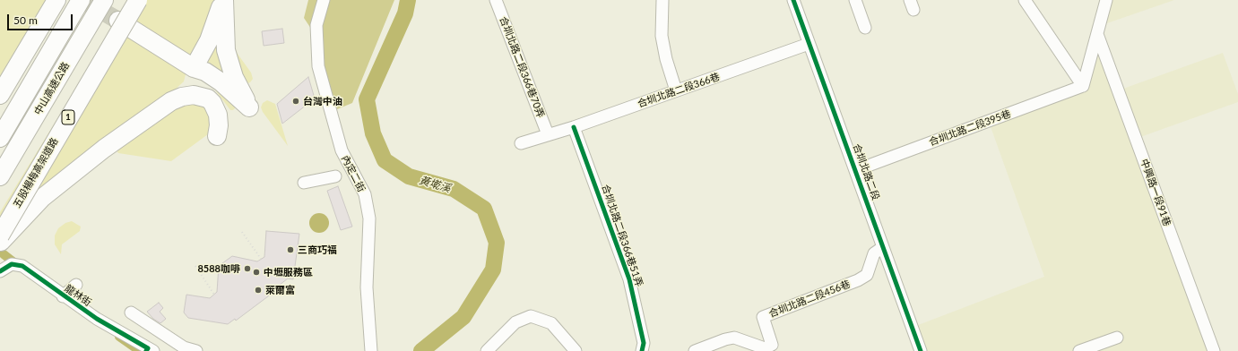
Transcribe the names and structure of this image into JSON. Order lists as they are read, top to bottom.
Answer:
{
  "streets": {
    "highway": ["中山高速公路", "1", "五股楊梅高架道路"],
    "street": [
      "合圳北路二段366巷70弄",
      "合圳北路二段366巷",
      "合圳北路二段395巷",
      "合圳北路二段",
      "內定二街",
      "中興路一段91巷",
      "合圳北路二段366巷51弄",
      "龍林街",
      "合圳北路二段456巷"
    ]
  },
  "crossings": [
    ["合圳北路二段366巷70弄", "合圳北路二段366巷"],
    ["合圳北路二段366巷", "合圳北路二段"],
    ["合圳北路二段366巷", "合圳北路二段366巷51弄"],
    ["合圳北路二段395巷", "合圳北路二段"],
    ["合圳北路二段", "合圳北路二段456巷"]
  ],
  "water": ["黃墘溪"],
  "places": [
    "台灣中油",
    "三商巧福",
    "8588咖啡",
    "中壢服務區",
    "萊爾富"
  ],
  "scale_bar": "50 m"
}
